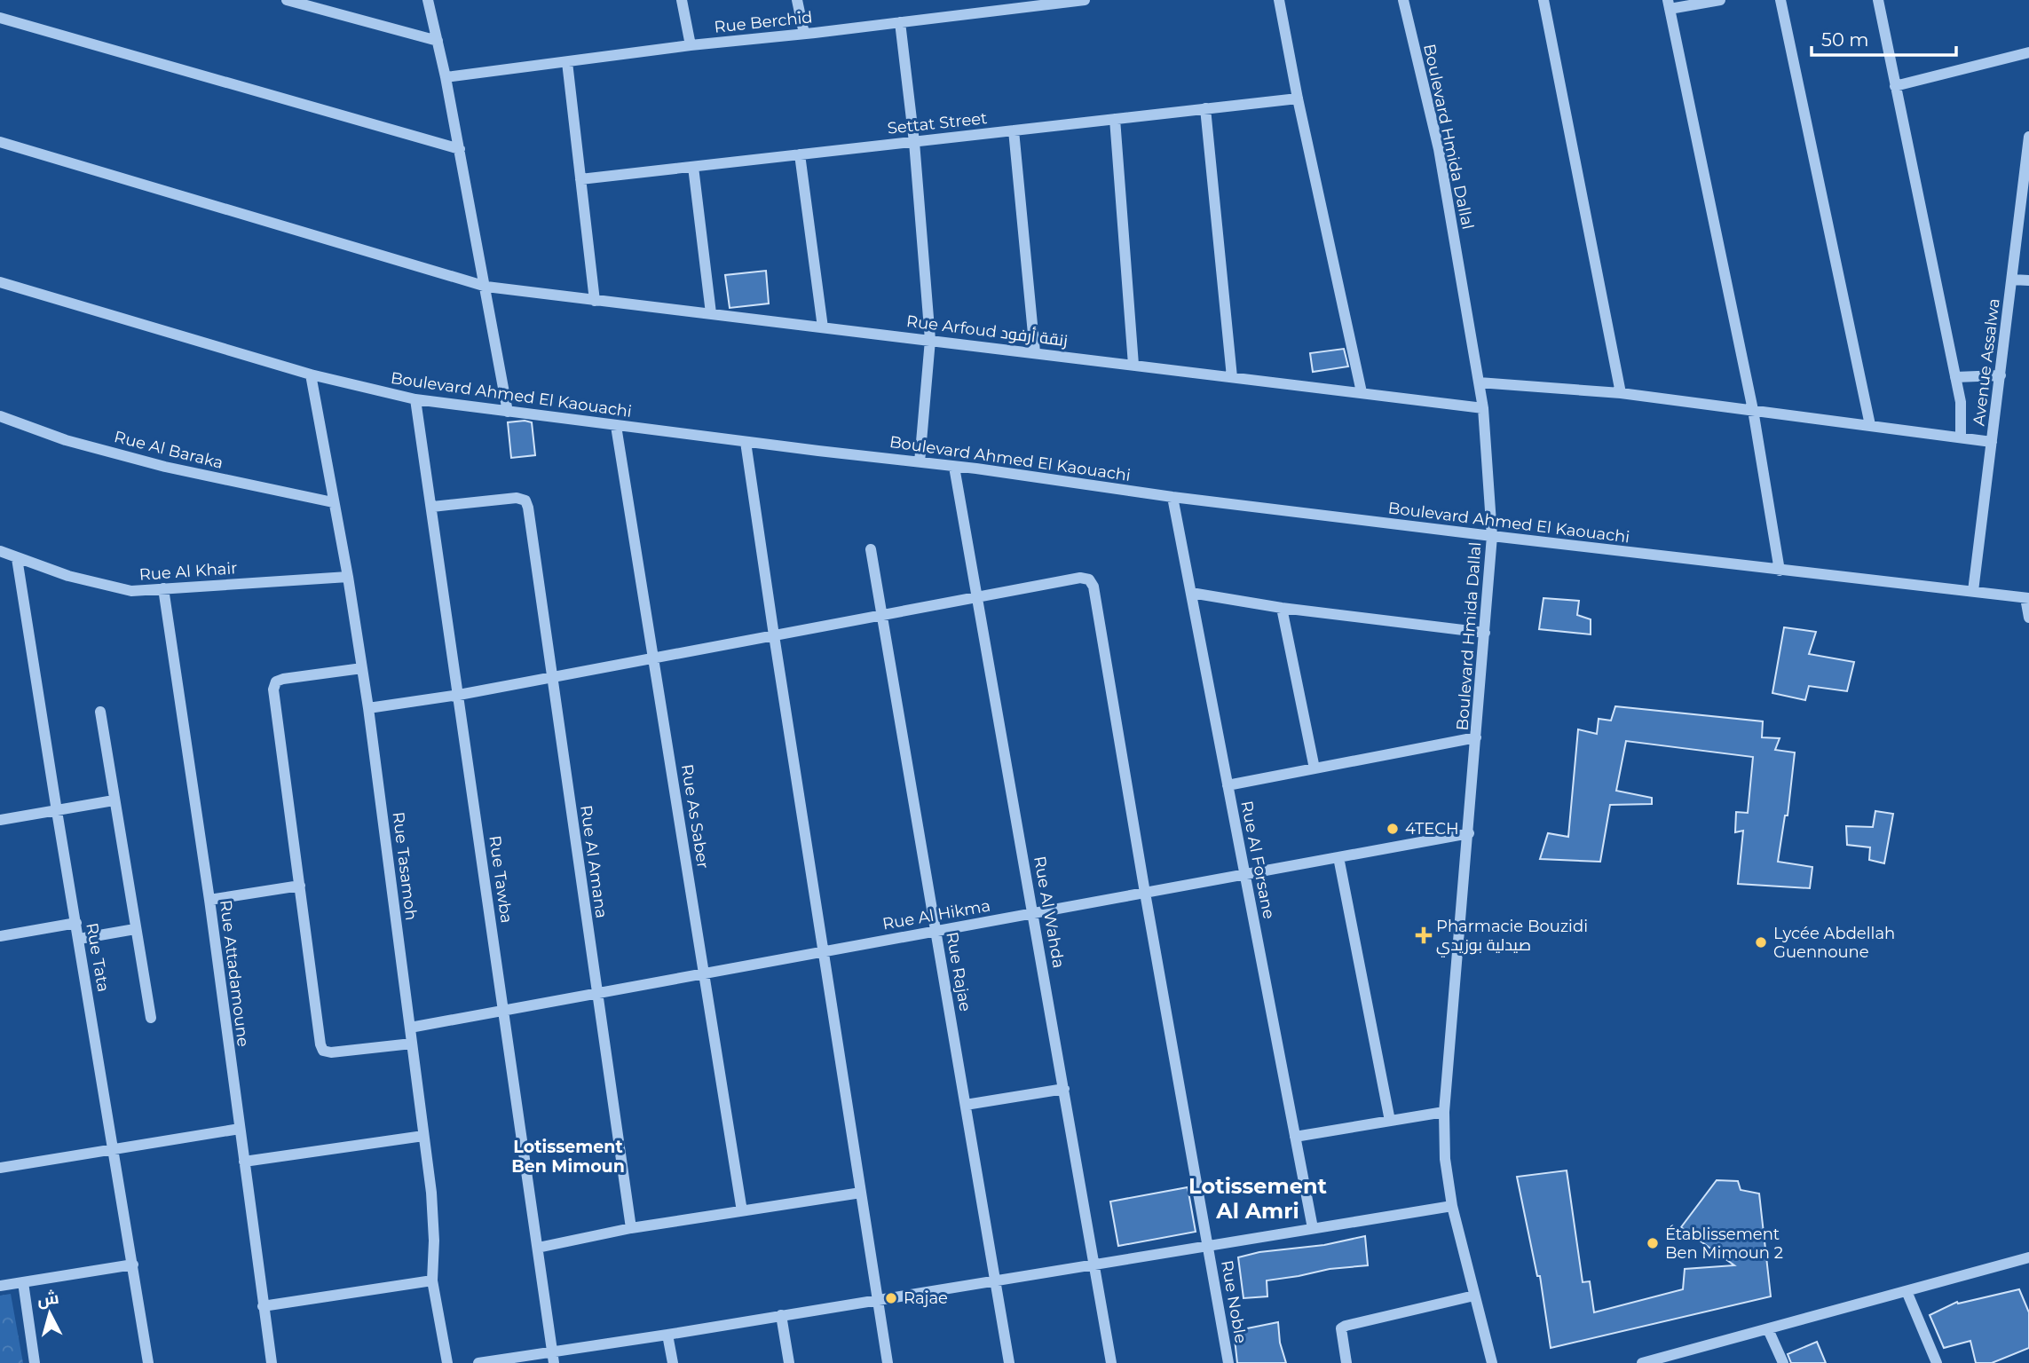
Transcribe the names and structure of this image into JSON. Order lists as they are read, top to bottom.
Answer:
{
  "streets": {
    "street": [
      "Rue Berchid",
      "Settat Street",
      "Boulevard Hmida Dallal",
      "Rue Arfoud زنقة أرفود",
      "Avenue Assalwa",
      "Boulevard Ahmed El Kaouachi",
      "Rue Al Baraka",
      "Rue Al Khair",
      "Rue As Saber",
      "Rue Al Forsane",
      "Rue Al Amana",
      "Rue Tasamoh",
      "Rue Tawba",
      "Rue Al Wahda",
      "Rue Al Hikma",
      "Rue Tata",
      "Rue Rajae",
      "Rue Attadamoune",
      "Rue Noble"
    ]
  },
  "crossings": [
    ["Boulevard Hmida Dallal", "Rue Arfoud زنقة أرفود"],
    ["Boulevard Hmida Dallal", "Boulevard Ahmed El Kaouachi"],
    ["Boulevard Hmida Dallal", "Rue Al Hikma"],
    ["Avenue Assalwa", "Boulevard Ahmed El Kaouachi"],
    ["Boulevard Ahmed El Kaouachi", "Rue As Saber"],
    ["Boulevard Ahmed El Kaouachi", "Rue Al Forsane"],
    ["Boulevard Ahmed El Kaouachi", "Rue Tasamoh"],
    ["Boulevard Ahmed El Kaouachi", "Rue Tawba"],
    ["Boulevard Ahmed El Kaouachi", "Rue Al Wahda"],
    ["Rue Al Baraka", "Rue Tasamoh"],
    ["Rue Al Khair", "Rue Tasamoh"],
    ["Rue Al Khair", "Rue Tata"],
    ["Rue Al Khair", "Rue Attadamoune"],
    ["Rue As Saber", "Rue Al Hikma"],
    ["Rue As Saber", "Rue Noble"],
    ["Rue Al Forsane", "Rue Al Hikma"],
    ["Rue Al Amana", "Rue Tawba"],
    ["Rue Al Amana", "Rue Al Hikma"],
    ["Rue Al Amana", "Rue Noble"],
    ["Rue Tasamoh", "Rue Al Hikma"],
    ["Rue Tasamoh", "Rue Noble"],
    ["Rue Tawba", "Rue Al Hikma"],
    ["Rue Tawba", "Rue Noble"],
    ["Rue Al Wahda", "Rue Al Hikma"],
    ["Rue Al Wahda", "Rue Noble"],
    ["Rue Al Hikma", "Rue Rajae"],
    ["Rue Al Hikma", "Rue Noble"],
    ["Rue Rajae", "Rue Noble"]
  ],
  "districts": ["Lotissement Ben Mimoun", "Lotissement Al Amri"],
  "places": {
    "other": [
      "4TECH",
      "Lycée Abdellah Guennoune",
      "Établissement Ben Mimoun 2",
      "Rajae"
    ],
    "health": ["Pharmacie Bouzidi صيدلية بوزيدي"]
  },
  "scale_bar": "50 m",
  "north": "top"
}
